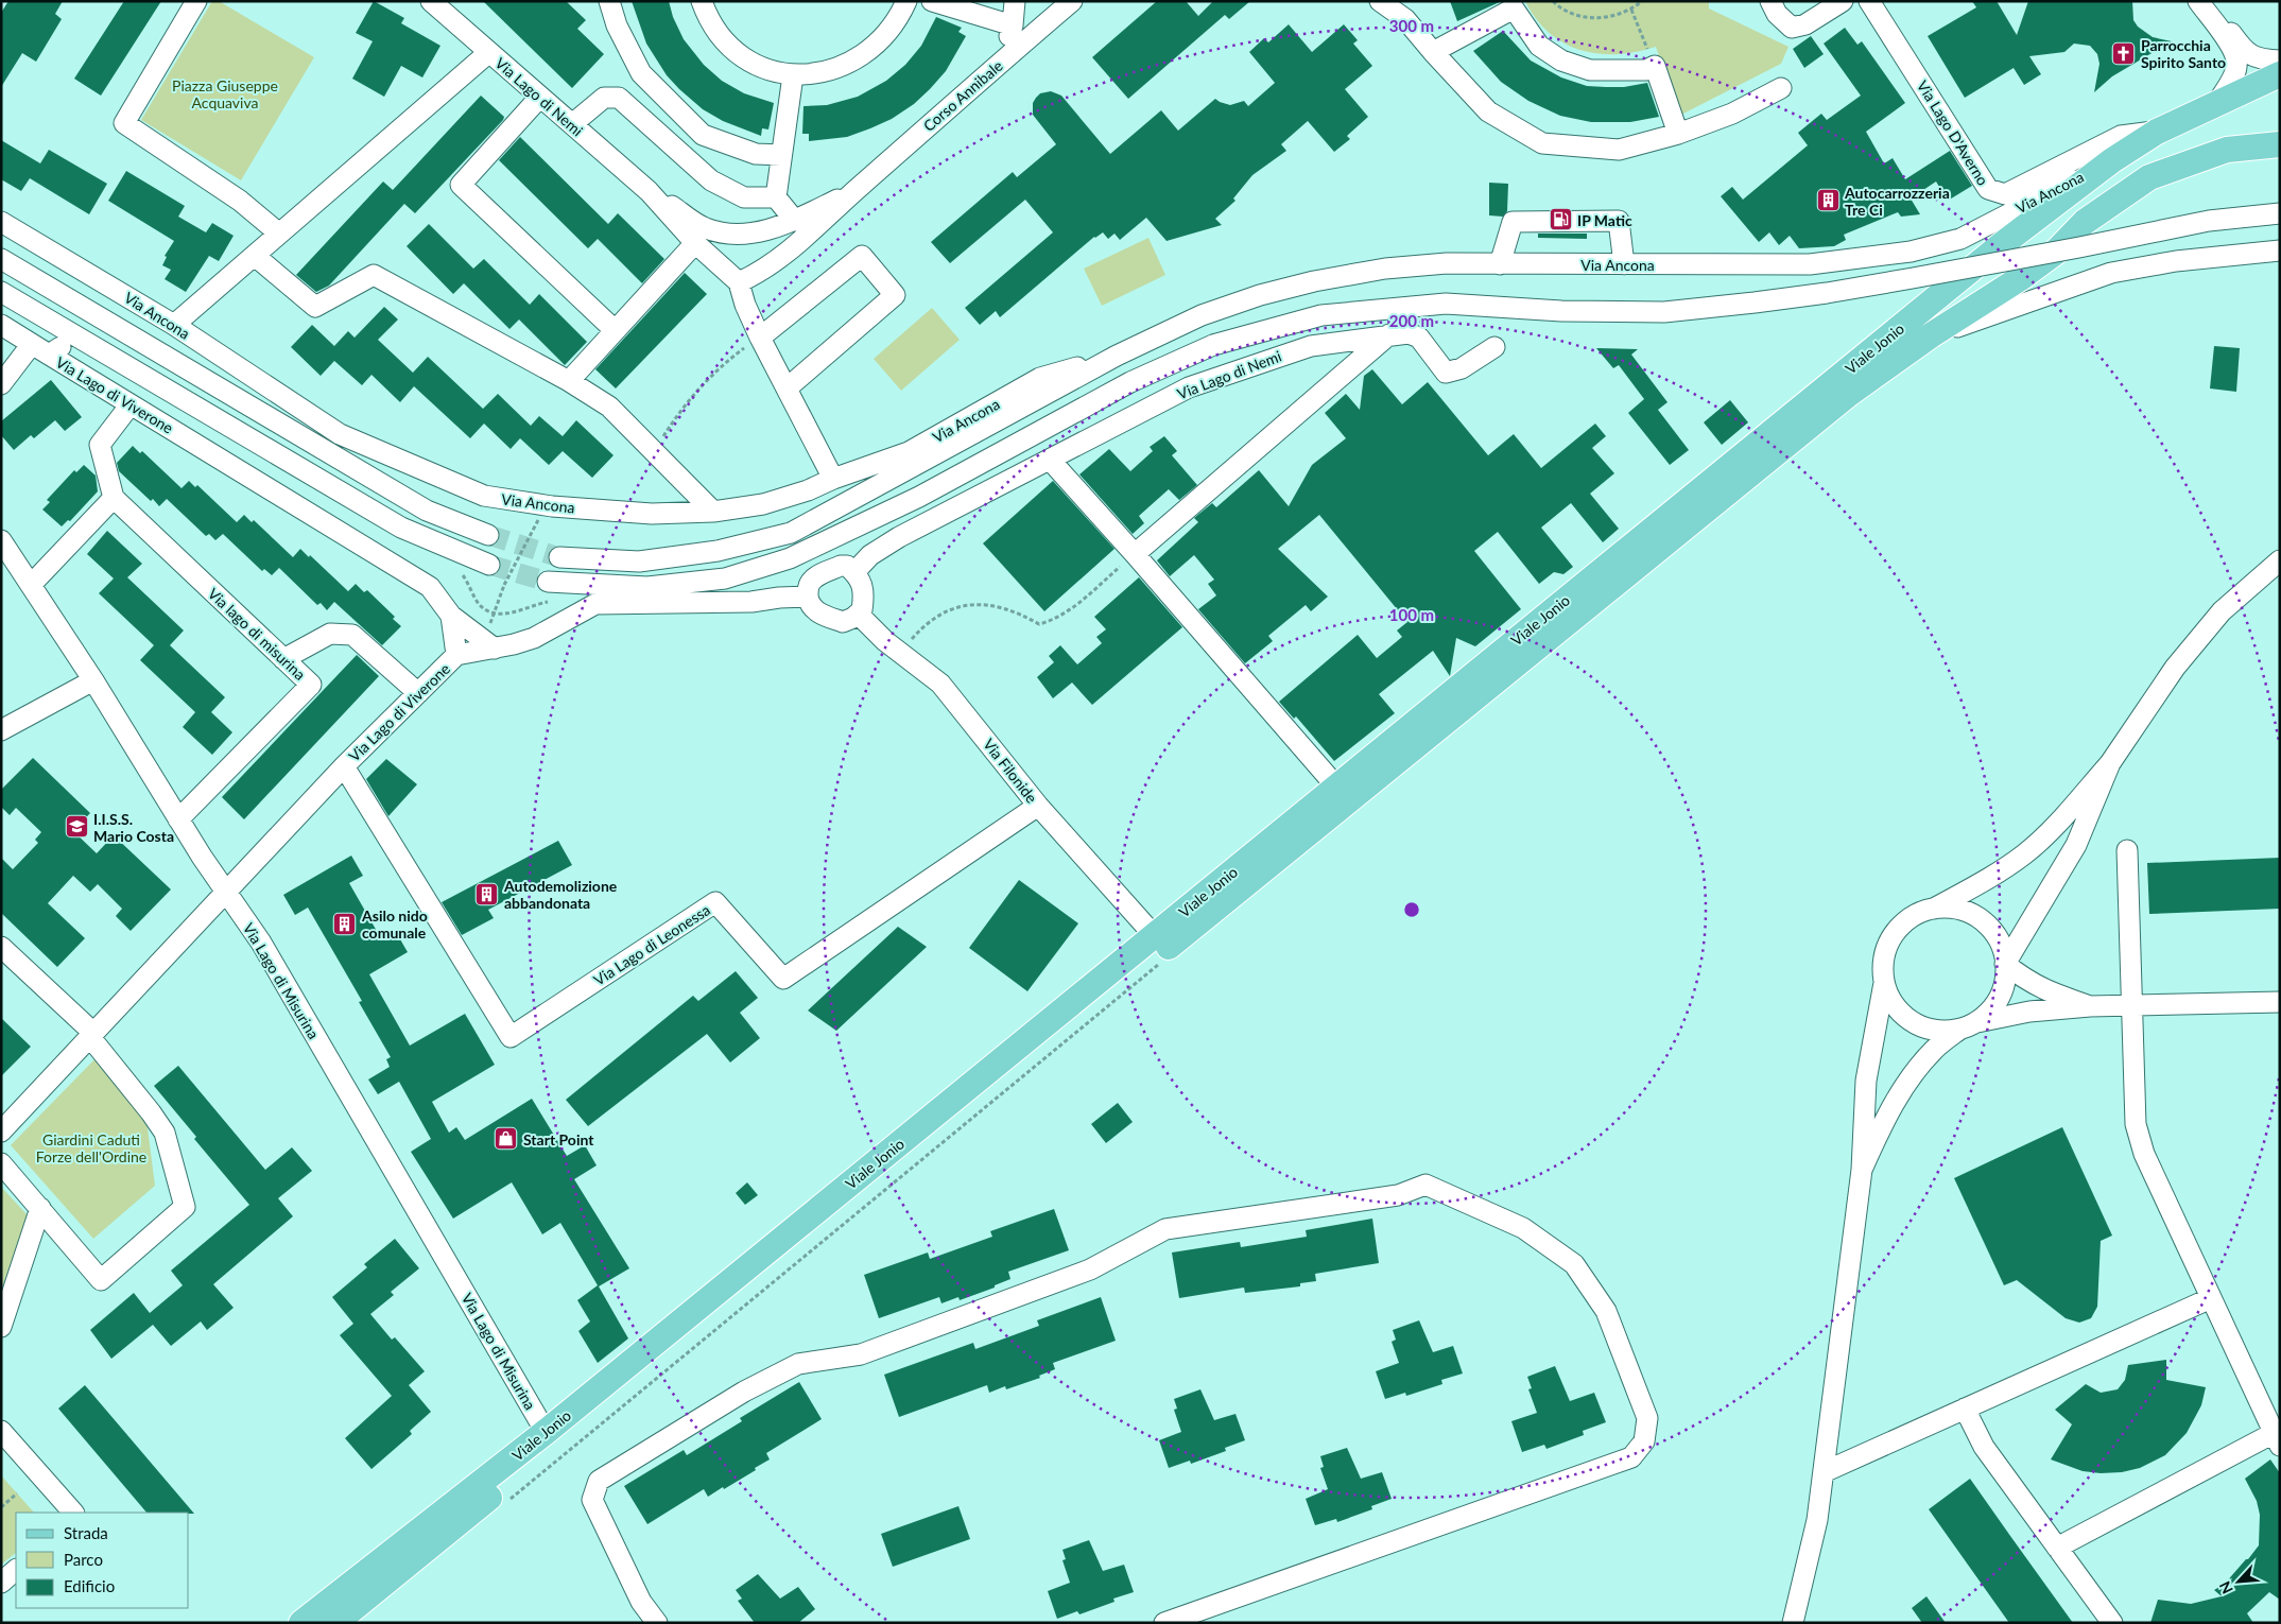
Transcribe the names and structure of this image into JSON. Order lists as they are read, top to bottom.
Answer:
{
  "streets": {
    "main road": ["Viale Jonio"],
    "street": [
      "Corso Annibale",
      "Via Lago di Nemi",
      "Via Lago D'Averno",
      "Via Ancona",
      "Via Lago di Viverone",
      "Via lago di misurina",
      "Via Filonide",
      "Via Lago di Leonessa",
      "Via Lago di Misurina"
    ]
  },
  "crossings": [
    ["Via Lago di Nemi", "Via Filonide"],
    ["Via Lago D'Averno", "Viale Jonio"],
    ["Via Ancona", "Viale Jonio"],
    ["Viale Jonio", "Via Filonide"],
    ["Viale Jonio", "Via Lago di Misurina"],
    ["Via Lago di Viverone", "Via Lago di Leonessa"],
    ["Via Lago di Viverone", "Via Lago di Misurina"],
    ["Via lago di misurina", "Via Lago di Misurina"],
    ["Via Filonide", "Via Lago di Leonessa"]
  ],
  "parks": ["Piazza Giuseppe Acquaviva", "Giardini Caduti Forze dell'Ordine"],
  "places": {
    "church": ["Parrocchia Spirito Santo"],
    "building": ["Autocarrozzeria Tre Ci", "Autodemolizione abbandonata", "Asilo nido comunale"],
    "fuel station": ["IP Matic"],
    "school or university": ["I.I.S.S. Mario Costa"],
    "shop": ["Start Point"]
  },
  "legend": ["Strada", "Parco", "Edificio"],
  "north": "bottom left",
  "rings": ["300 m", "200 m", "100 m"]
}
